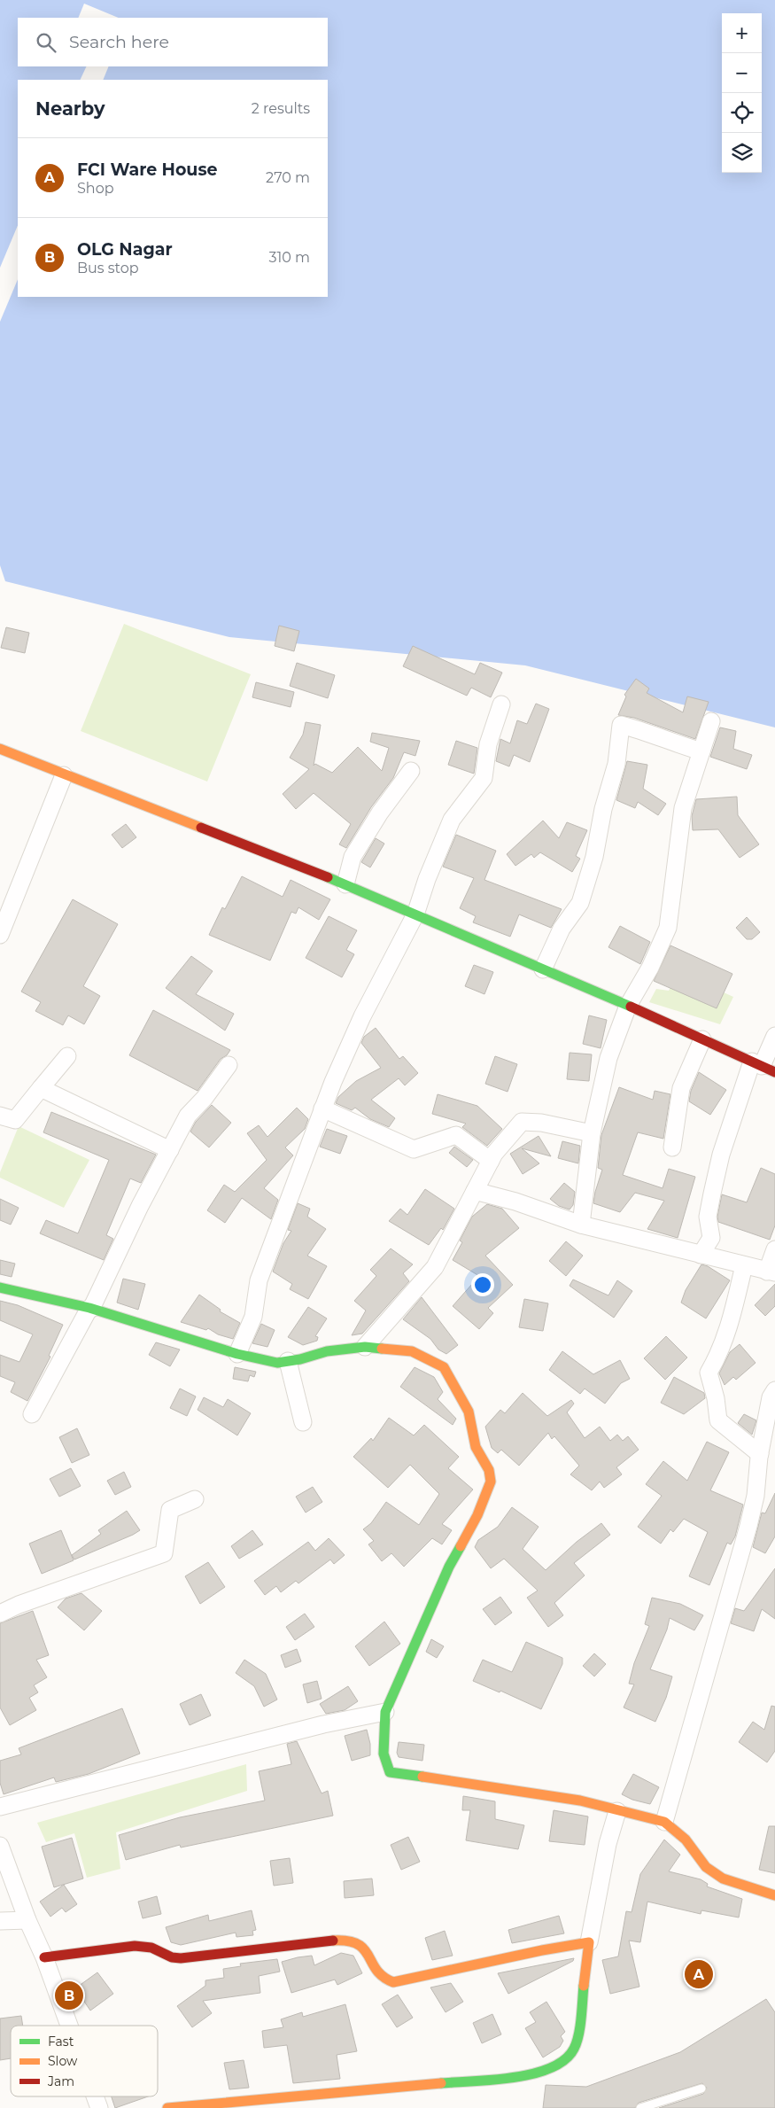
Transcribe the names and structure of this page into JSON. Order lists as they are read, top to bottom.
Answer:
{
  "legend": ["Fast", "Slow", "Jam"],
  "page": {
    "map_buttons": ["+", "−"],
    "search": "Search here",
    "heading": ["Nearby", "2 results"],
    "list": [
      {
        "mark": "A",
        "name": "FCI Ware House",
        "note": "Shop",
        "value": "270 m"
      },
      {
        "mark": "B",
        "name": "OLG Nagar",
        "note": "Bus stop",
        "value": "310 m"
      }
    ],
    "pins": ["A", "B"]
  }
}
